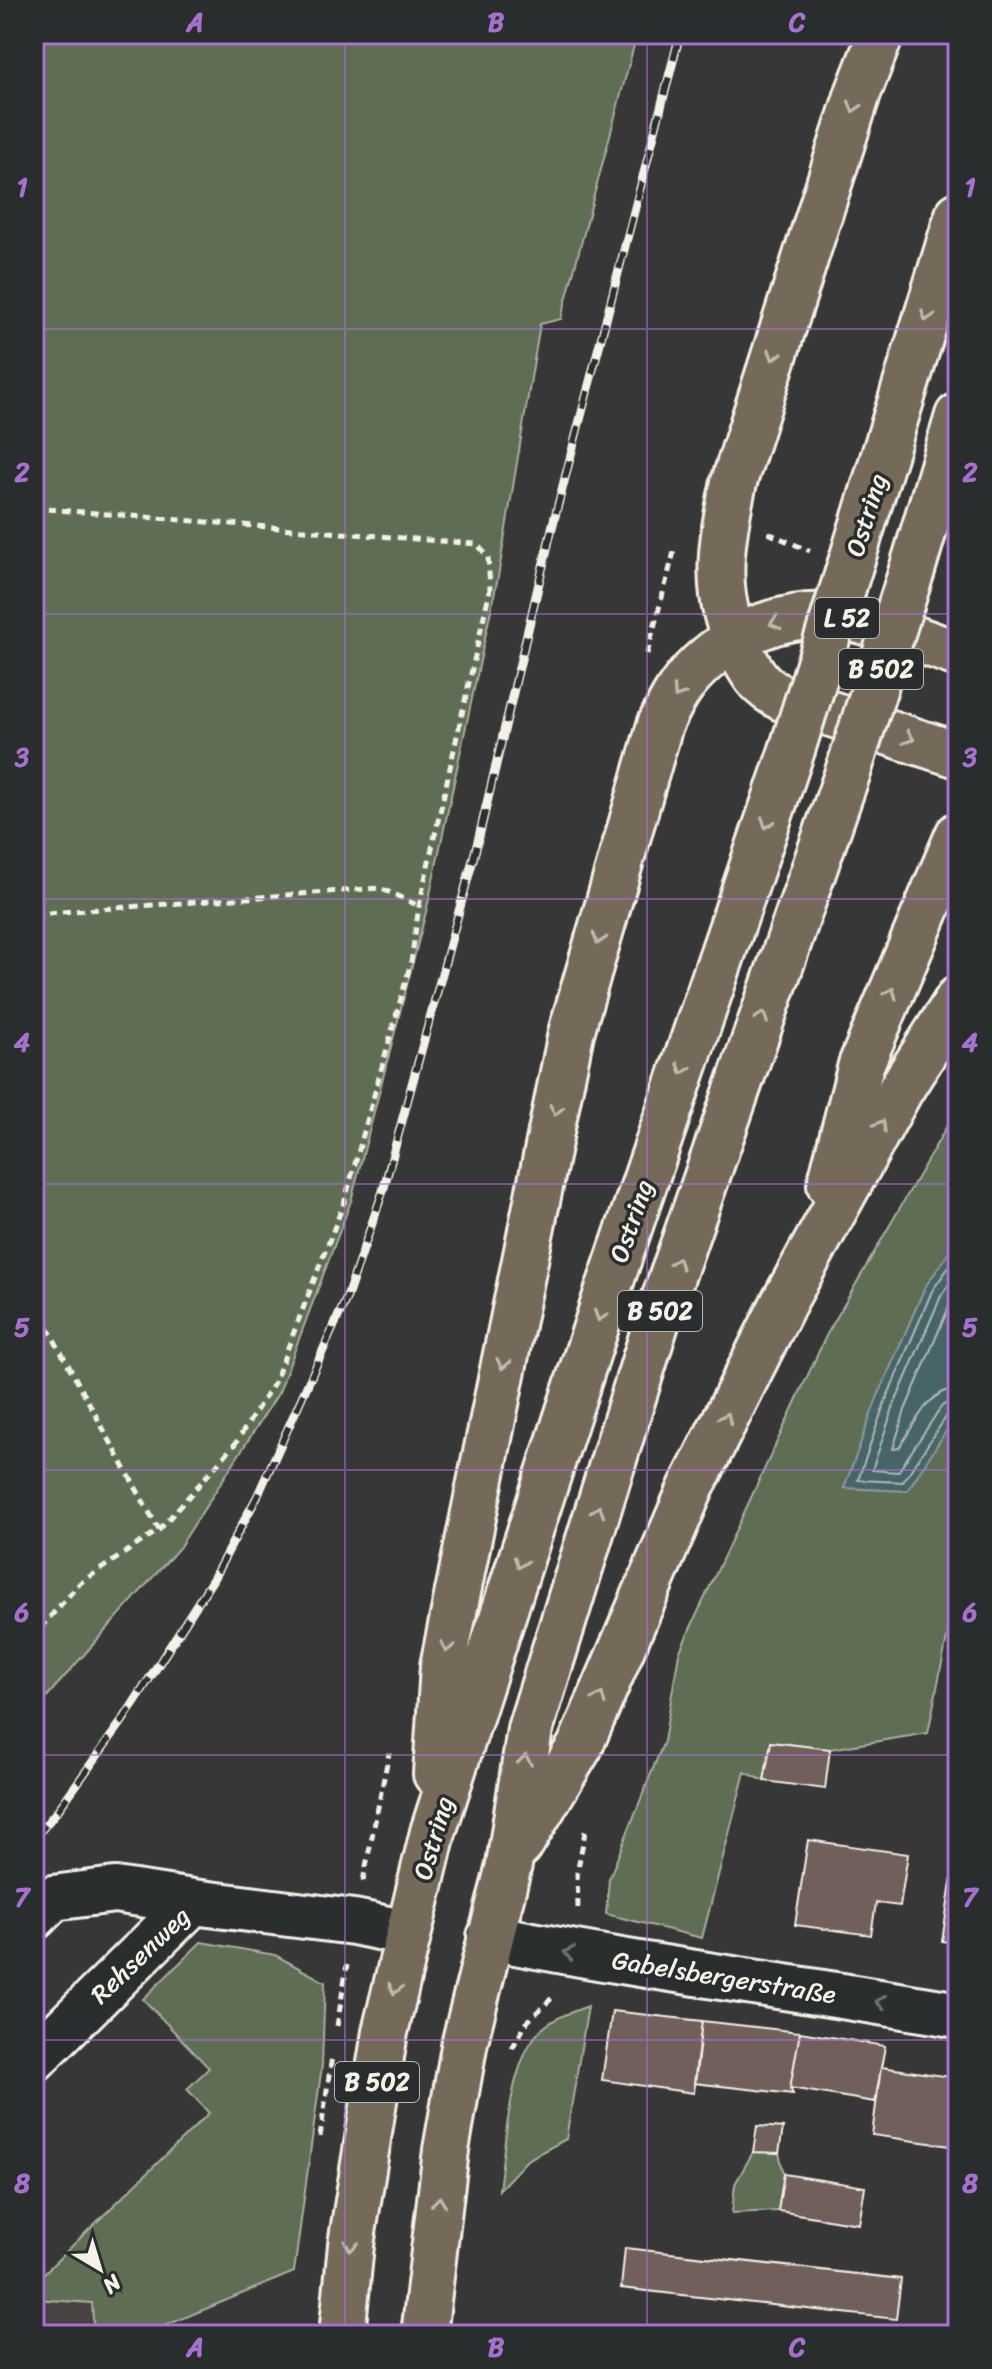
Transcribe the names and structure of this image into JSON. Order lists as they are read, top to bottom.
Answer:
{
  "streets": {
    "highway": ["Ostring", "L 52", "B 502"],
    "street": ["Rehsenweg", "Gabelsbergerstraße"]
  },
  "crossings": [
    ["Ostring", "Rehsenweg"],
    ["B 502", "Gabelsbergerstraße"]
  ],
  "one_way": ["Gabelsbergerstraße"],
  "north": "bottom right",
  "grid": {
    "columns": ["A", "B", "C"],
    "rows": [
      "1",
      "2",
      "3",
      "4",
      "5",
      "6",
      "7",
      "8"
    ]
  }
}
